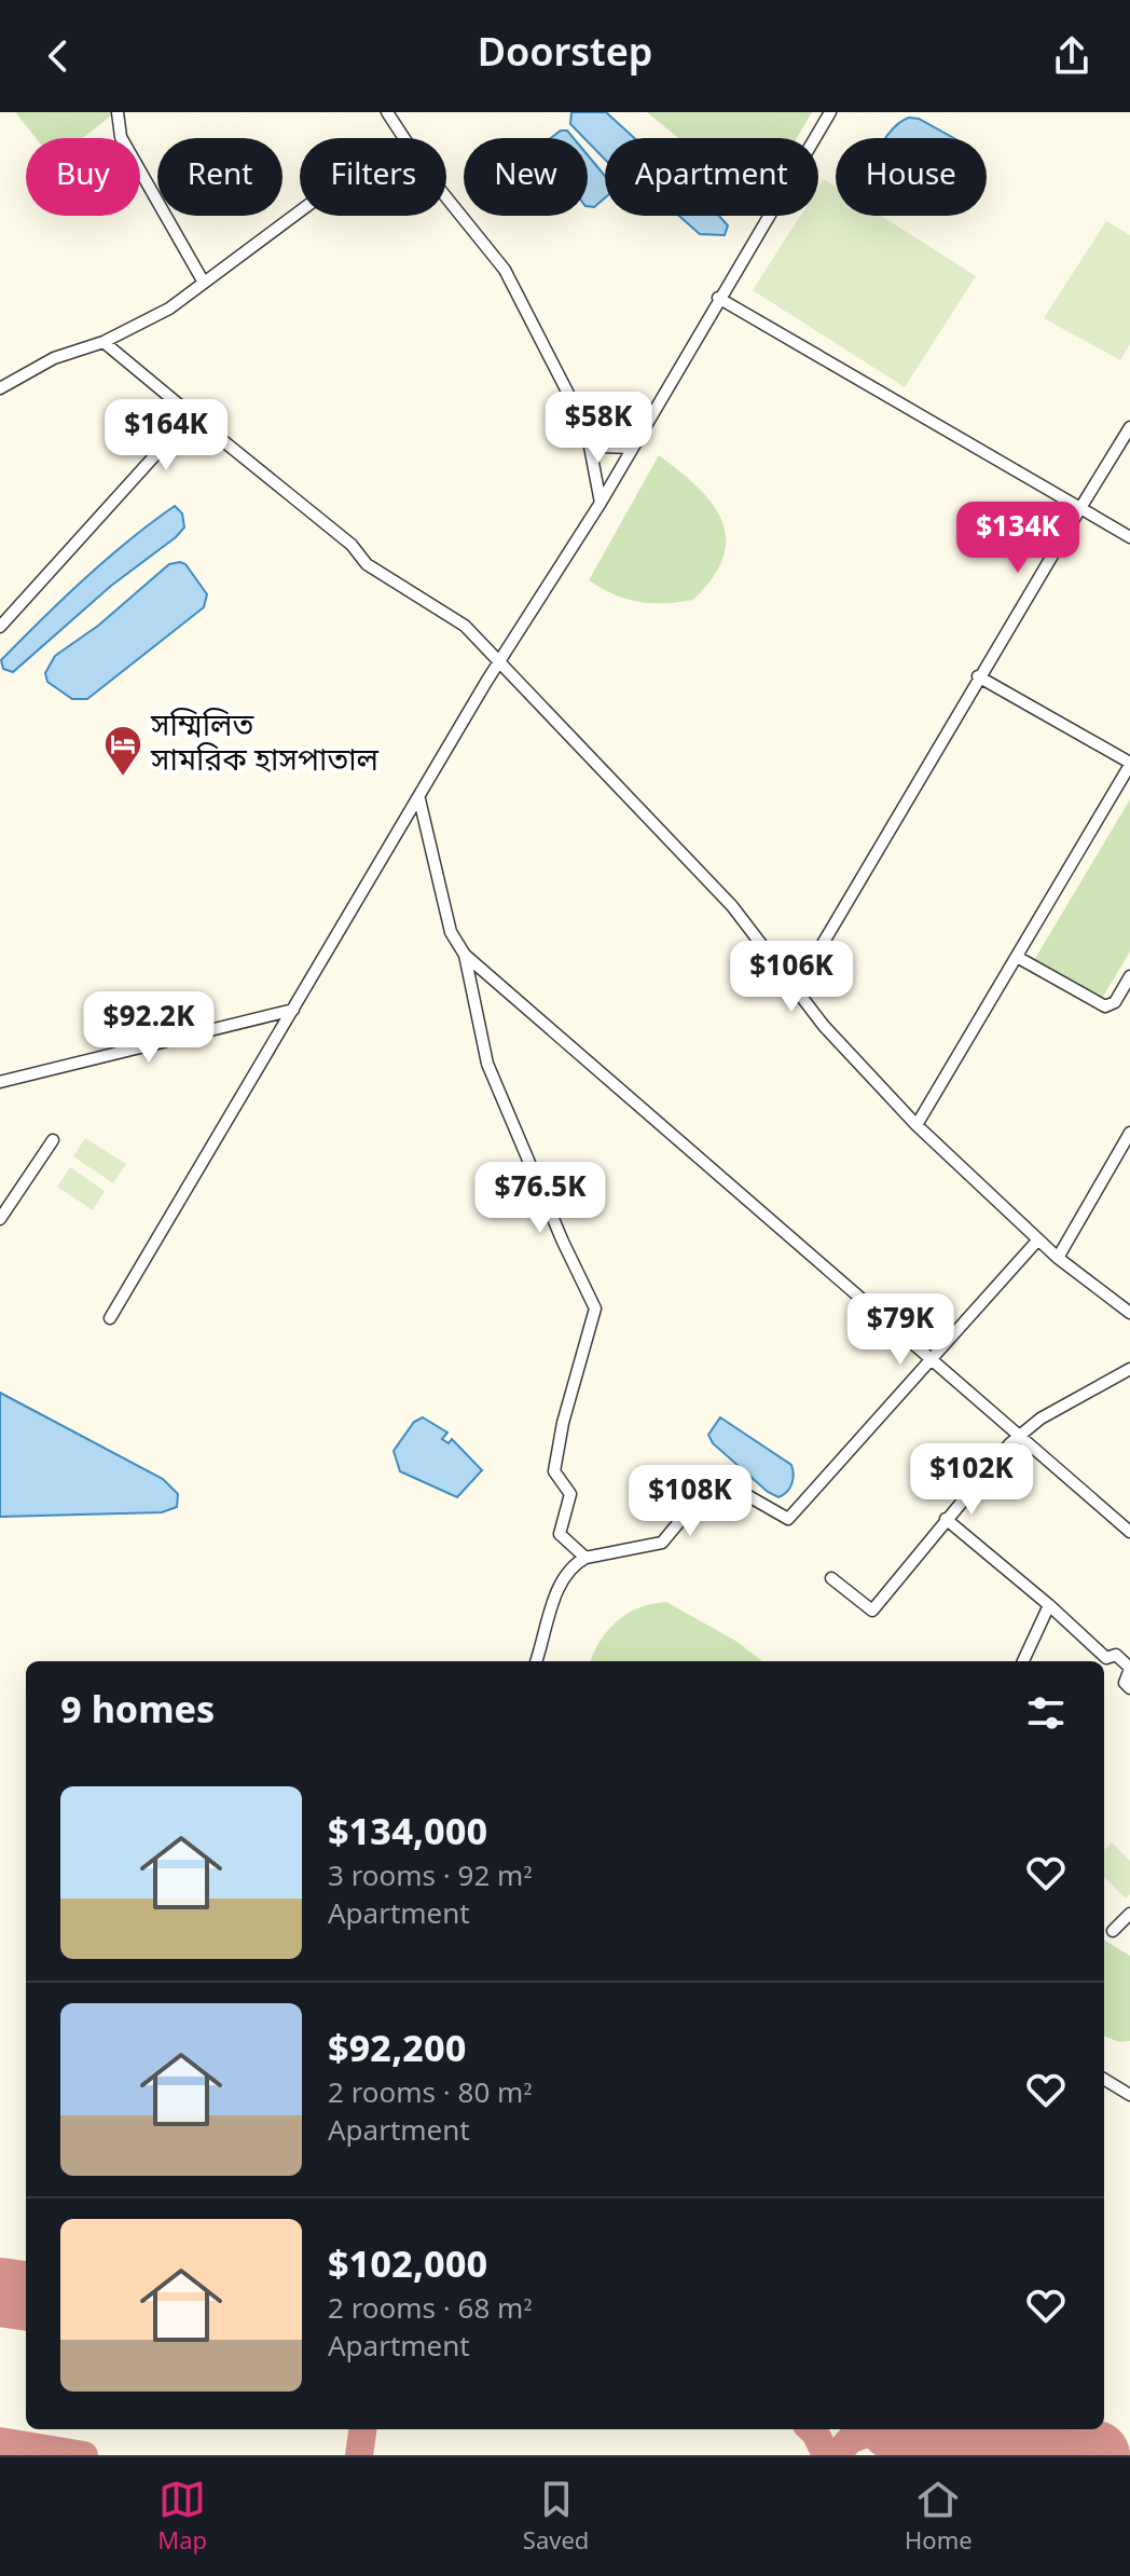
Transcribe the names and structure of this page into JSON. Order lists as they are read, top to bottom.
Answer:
{
  "places": {
    "hotel": ["সম্মিলিত সামরিক হাসপাতাল"]
  },
  "page": {
    "header": "Doorstep",
    "chip": [
      "Buy",
      "Rent",
      "Filters",
      "New",
      "Apartment",
      "House"
    ],
    "price": [
      "$58K",
      "$164K",
      "$134K",
      "$106K",
      "$92.2K",
      "$76.5K",
      "$79K",
      "$102K",
      "$108K"
    ],
    "heading": "9 homes",
    "list": [
      {
        "name": "$134,000",
        "note": "3 rooms · 92 m² · Apartment"
      },
      {
        "name": "$92,200",
        "note": "2 rooms · 80 m² · Apartment"
      },
      {
        "name": "$102,000",
        "note": "2 rooms · 68 m² · Apartment"
      }
    ],
    "tabs": ["Map", "Saved", "Home"]
  }
}
